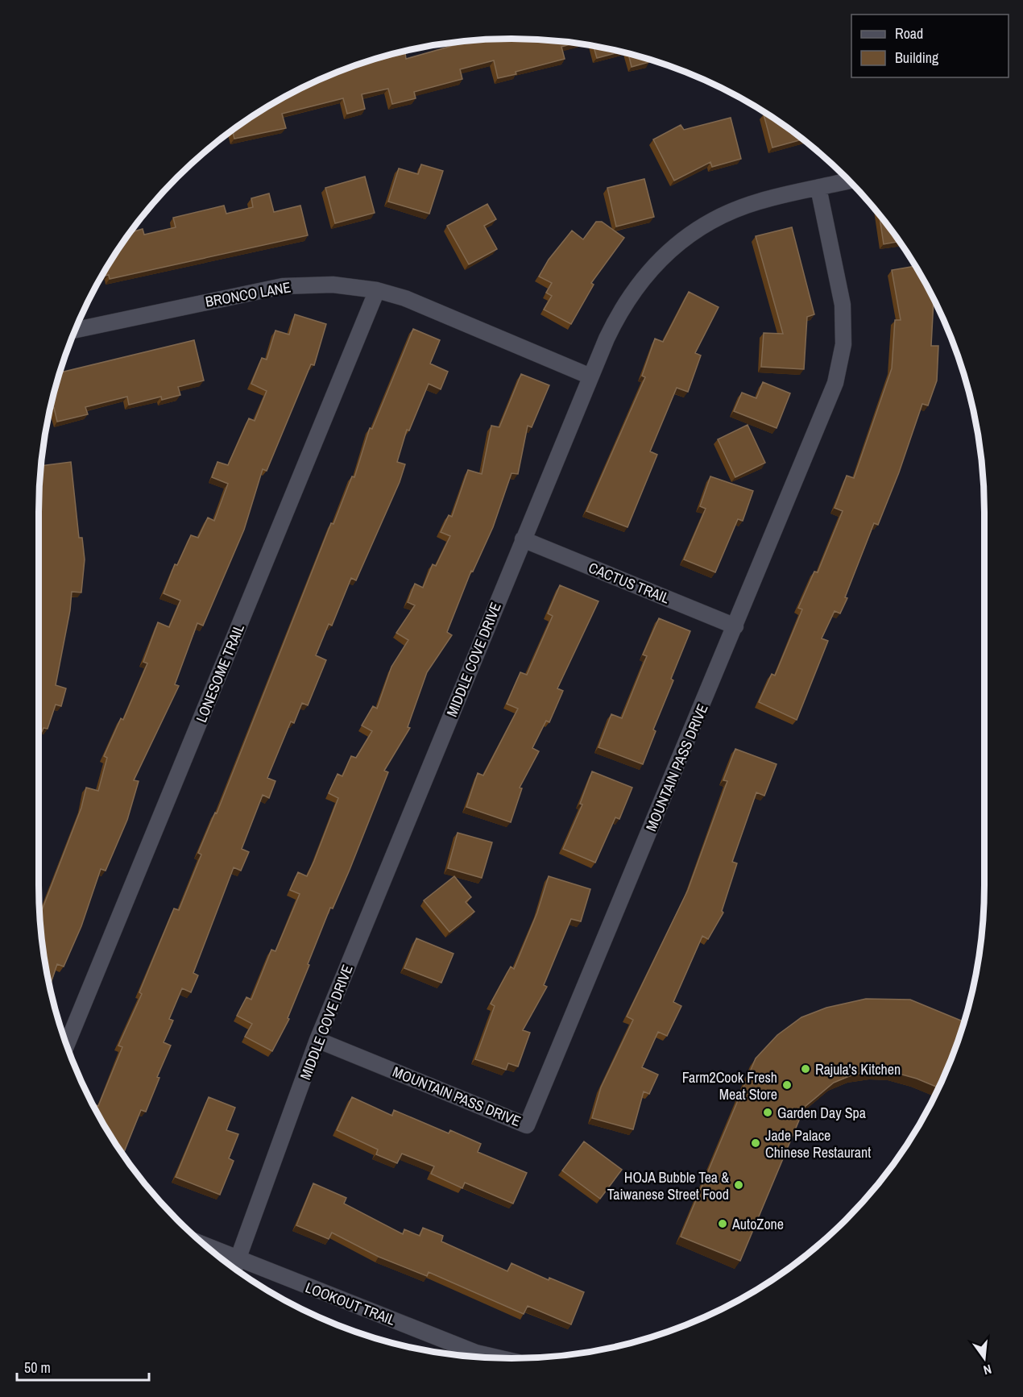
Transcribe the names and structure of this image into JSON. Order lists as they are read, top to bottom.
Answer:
{
  "streets": {
    "street": [
      "BRONCO LANE",
      "CACTUS TRAIL",
      "MIDDLE COVE DRIVE",
      "LONESOME TRAIL",
      "MOUNTAIN PASS DRIVE",
      "LOOKOUT TRAIL"
    ]
  },
  "crossings": [
    ["BRONCO LANE", "MIDDLE COVE DRIVE"],
    ["BRONCO LANE", "LONESOME TRAIL"],
    ["CACTUS TRAIL", "MIDDLE COVE DRIVE"],
    ["CACTUS TRAIL", "MOUNTAIN PASS DRIVE"],
    ["MIDDLE COVE DRIVE", "MOUNTAIN PASS DRIVE"],
    ["MIDDLE COVE DRIVE", "LOOKOUT TRAIL"]
  ],
  "places": [
    "Rajula's Kitchen",
    "Farm2Cook Fresh Meat Store",
    "Garden Day Spa",
    "Jade Palace Chinese Restaurant",
    "HOJA Bubble Tea & Taiwanese Street Food",
    "AutoZone"
  ],
  "legend": ["Road", "Building"],
  "scale_bar": "50 m",
  "north": "bottom"
}
